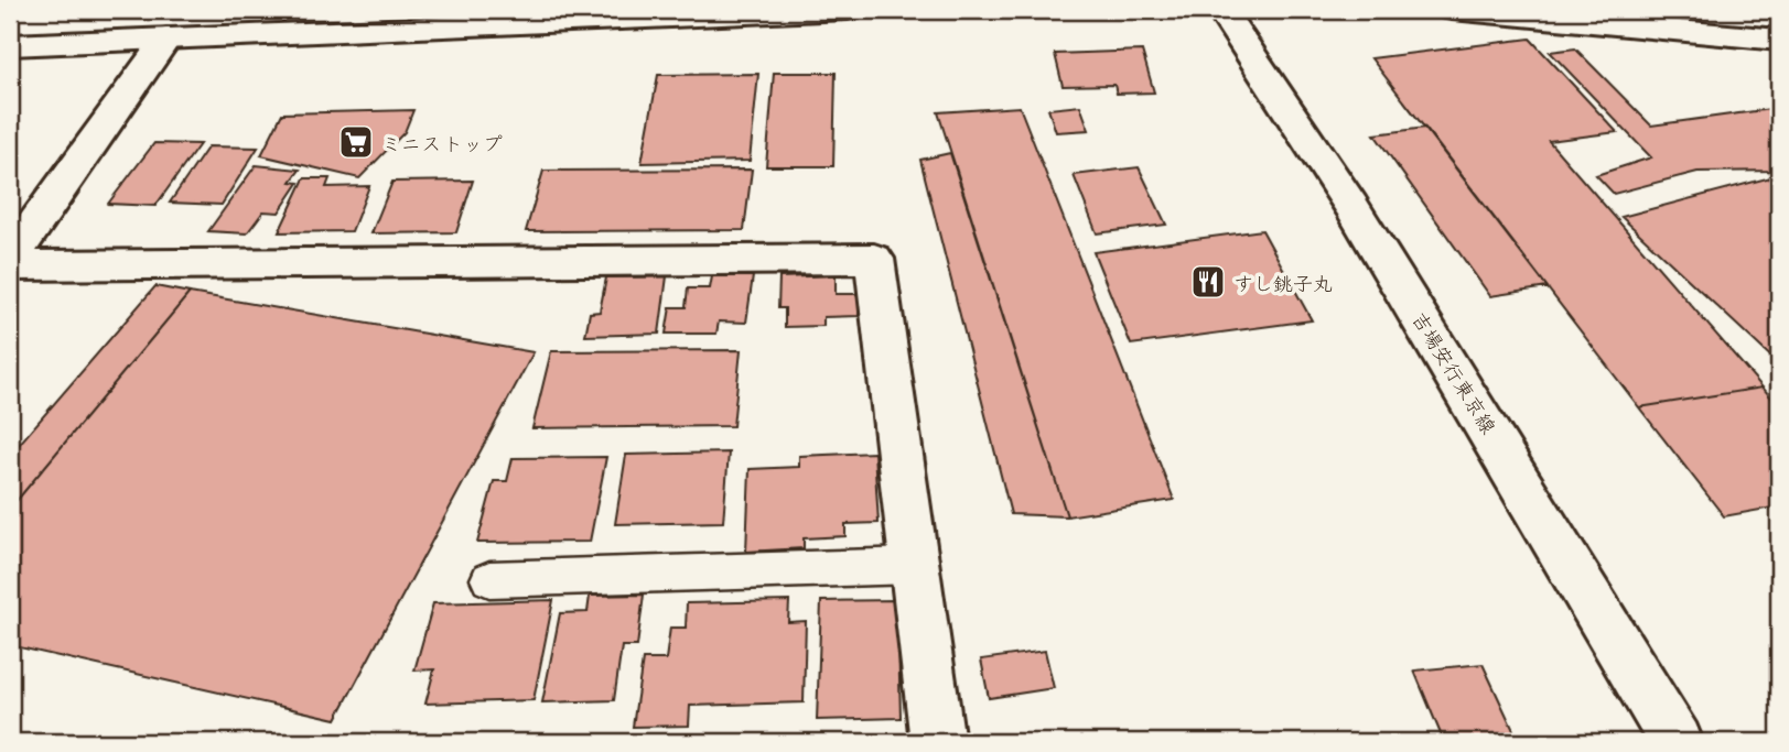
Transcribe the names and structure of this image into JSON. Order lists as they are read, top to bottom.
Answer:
{
  "streets": {
    "street": ["吉場安行東京線"]
  },
  "places": {
    "supermarket": ["ミニストップ"],
    "restaurant": ["すし銚子丸"]
  }
}
